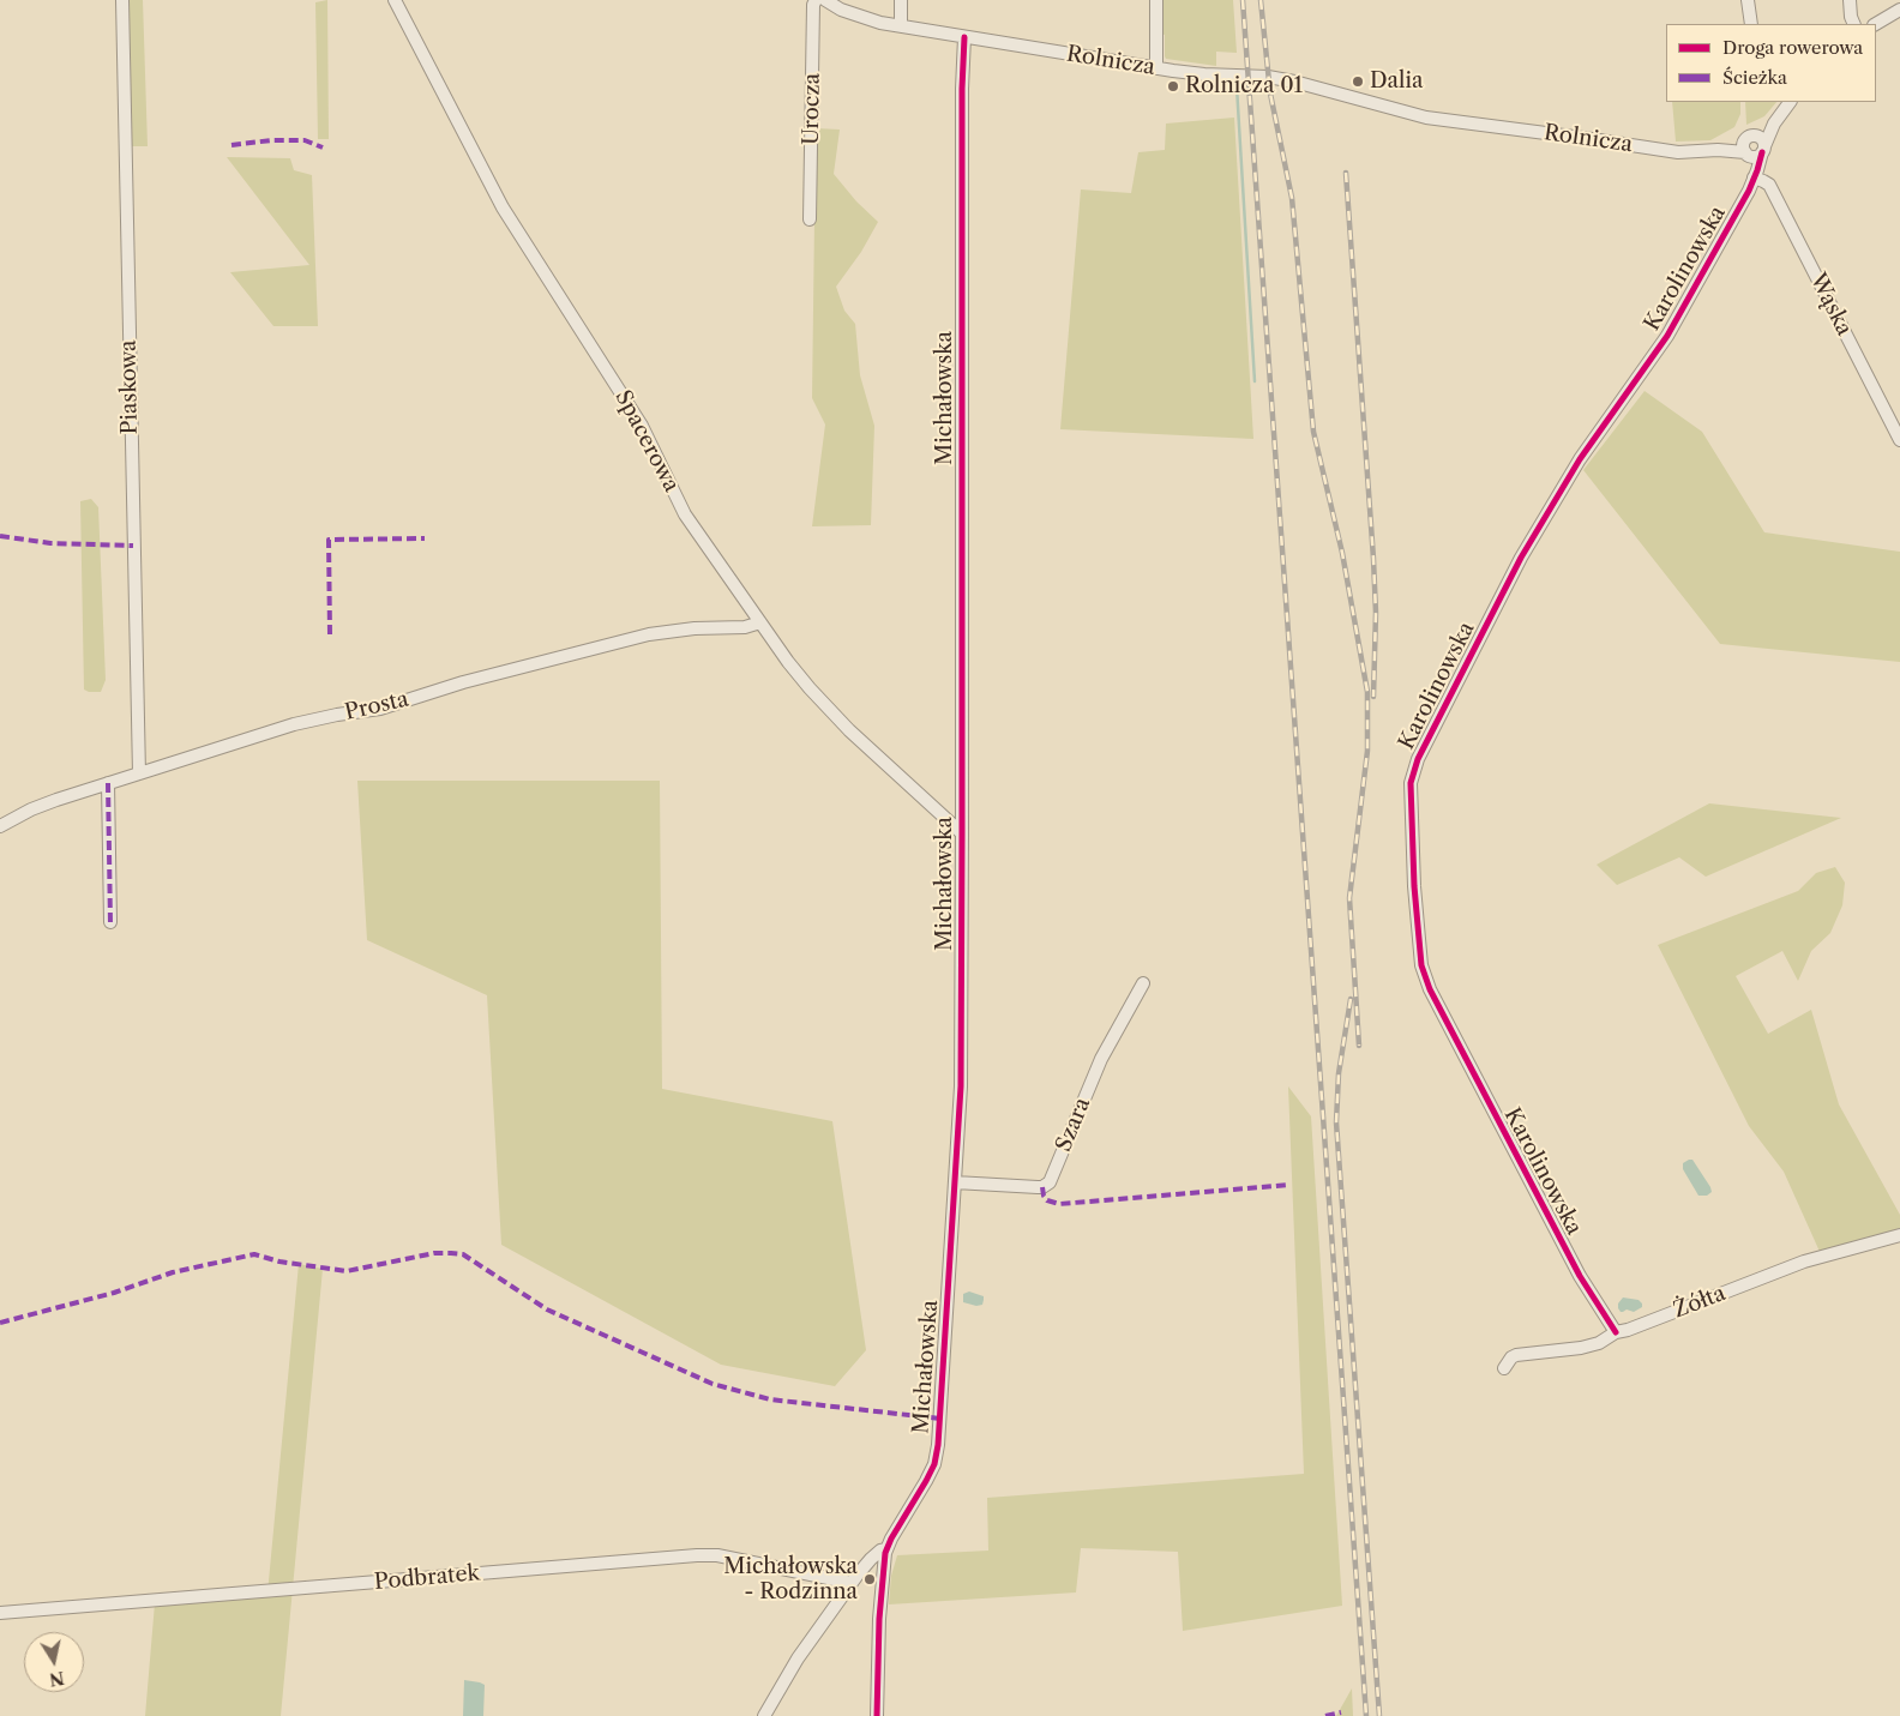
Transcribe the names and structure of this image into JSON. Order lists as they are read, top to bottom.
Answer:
{
  "streets": {
    "street": [
      "Rolnicza",
      "Urocza",
      "Karolinowska",
      "Wąska",
      "Piaskowa",
      "Michałowska",
      "Spacerowa",
      "Prosta",
      "Szara",
      "Żółta",
      "Podbratek"
    ]
  },
  "crossings": [
    ["Rolnicza", "Karolinowska"],
    ["Rolnicza", "Michałowska"],
    ["Karolinowska", "Wąska"],
    ["Karolinowska", "Żółta"],
    ["Piaskowa", "Prosta"],
    ["Michałowska", "Spacerowa"],
    ["Michałowska", "Szara"],
    ["Spacerowa", "Prosta"]
  ],
  "places": ["Dalia", "Rolnicza 01", "Michałowska - Rodzinna"],
  "legend": ["Droga rowerowa", "Ścieżka"],
  "north": "bottom"
}
